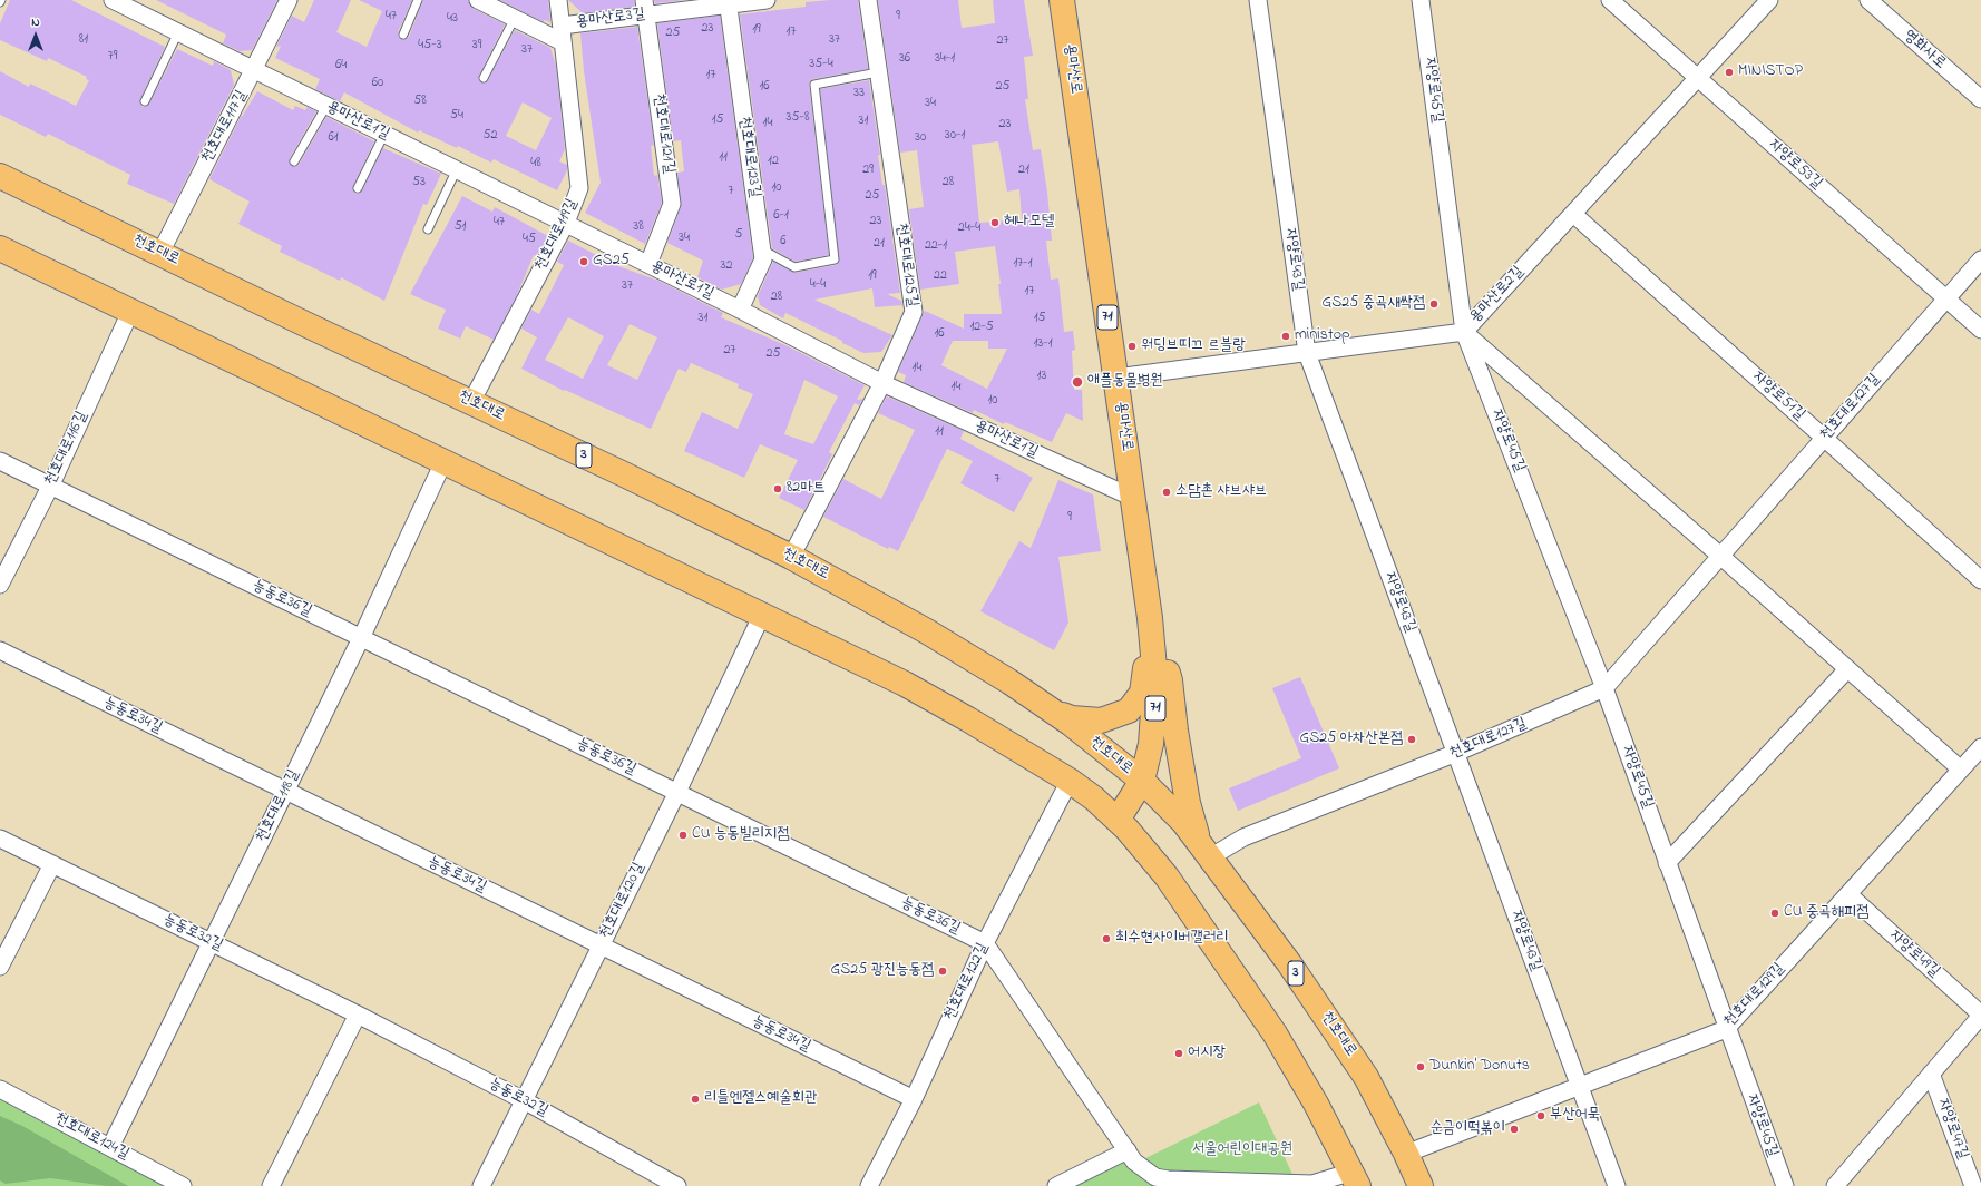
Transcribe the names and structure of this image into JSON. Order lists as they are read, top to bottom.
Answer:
{
  "streets": {
    "main road": [
      "용마산로",
      "천호대로",
      "71",
      "3"
    ],
    "street": [
      "용마산로3길",
      "영화사로",
      "자양로45길",
      "용마산로1길",
      "천호대로117길",
      "천호대로121길",
      "천호대로123길",
      "자양로53길",
      "천호대로119길",
      "자양로43길",
      "천호대로125길",
      "용마산로2길",
      "자양로51길",
      "천호대로127길",
      "천호대로116길",
      "능동로36길",
      "능동로34길",
      "천호대로118길",
      "천호대로120길",
      "능동로32길",
      "자양로49길",
      "천호대로122길",
      "천호대로129길",
      "자양로47길",
      "천호대로124길"
    ]
  },
  "crossings": [
    ["용마산로3길", "천호대로121길"],
    ["용마산로3길", "천호대로123길"],
    ["용마산로3길", "천호대로119길"],
    ["용마산로", "용마산로1길"],
    ["용마산로", "천호대로"],
    ["용마산로", "용마산로2길"],
    ["자양로45길", "용마산로2길"],
    ["자양로45길", "천호대로127길"],
    ["자양로45길", "천호대로129길"],
    ["용마산로1길", "천호대로117길"],
    ["용마산로1길", "천호대로121길"],
    ["용마산로1길", "천호대로123길"],
    ["용마산로1길", "천호대로119길"],
    ["용마산로1길", "천호대로125길"],
    ["천호대로117길", "천호대로"],
    ["자양로53길", "용마산로2길"],
    ["자양로53길", "천호대로127길"],
    ["천호대로119길", "천호대로"],
    ["천호대로", "천호대로125길"],
    ["천호대로", "천호대로127길"],
    ["천호대로", "천호대로129길"],
    ["자양로43길", "용마산로2길"],
    ["자양로43길", "천호대로127길"],
    ["자양로43길", "천호대로129길"],
    ["용마산로2길", "자양로51길"],
    ["자양로51길", "천호대로127길"],
    ["천호대로116길", "능동로36길"],
    ["능동로36길", "천호대로118길"],
    ["능동로36길", "천호대로120길"],
    ["능동로36길", "천호대로122길"],
    ["능동로34길", "천호대로118길"],
    ["능동로34길", "천호대로120길"],
    ["능동로34길", "천호대로122길"],
    ["천호대로118길", "능동로32길"],
    ["천호대로118길", "천호대로124길"],
    ["천호대로120길", "능동로32길"],
    ["자양로49길", "천호대로129길"]
  ],
  "parks": ["서울어린이대공원"],
  "places": [
    "MINISTOP",
    "헤나모텔",
    "GS25",
    "GS25 중곡새싹점",
    "ministop",
    "워딩브띠끄 르블랑",
    "애플동물병원",
    "82마트",
    "소담촌 샤브샤브",
    "GS25 아차산본점",
    "CU 능동빌리지점",
    "CU 중곡해피점",
    "최수현사이버갤러리",
    "GS25 광진능동점",
    "어시장",
    "Dunkin' Donuts",
    "리틀엔젤스예술회관",
    "부산어묵",
    "순금이떡볶이"
  ],
  "house_numbers": [
    "47",
    "9",
    "43",
    "23",
    "19",
    "17",
    "25",
    "81",
    "37",
    "27",
    "45-3",
    "39",
    "37",
    "79",
    "36",
    "34-1",
    "35-4",
    "64",
    "17",
    "60",
    "16",
    "25",
    "33",
    "58",
    "34",
    "54",
    "35-8",
    "15",
    "31",
    "14",
    "23",
    "52",
    "30-1",
    "61",
    "30",
    "11",
    "12",
    "48",
    "29",
    "21",
    "53",
    "28",
    "10",
    "7",
    "25",
    "6-1",
    "23",
    "47",
    "51",
    "38",
    "24-4",
    "5",
    "34",
    "45",
    "6",
    "21",
    "22-1",
    "17-1",
    "32",
    "19",
    "22",
    "4-4",
    "37",
    "17",
    "28",
    "31",
    "15",
    "12-5",
    "16",
    "13-1",
    "27",
    "25",
    "14",
    "13",
    "14",
    "10",
    "11",
    "7",
    "9"
  ],
  "north": "top"
}
